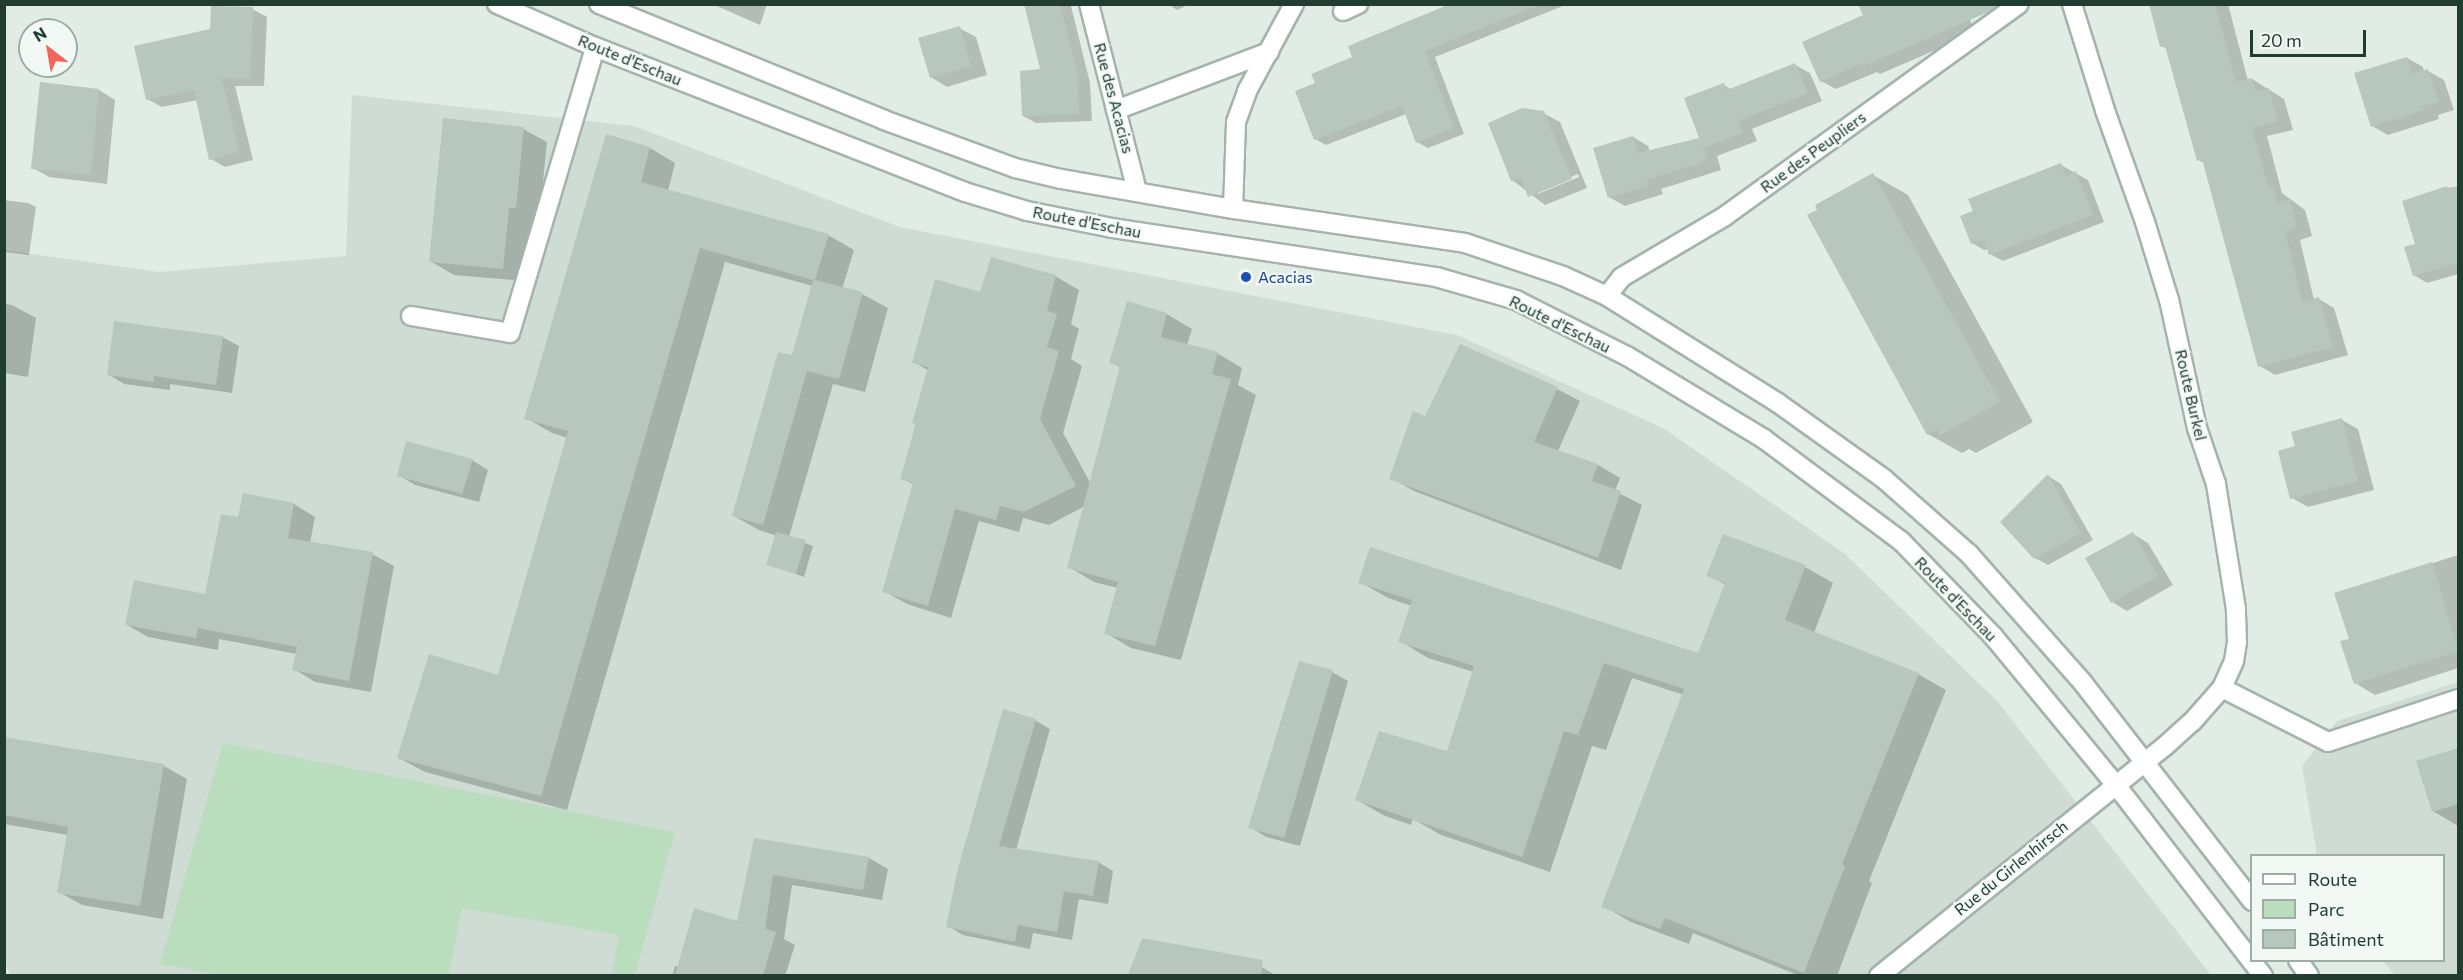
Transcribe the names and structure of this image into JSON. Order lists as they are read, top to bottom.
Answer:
{
  "streets": {
    "street": [
      "Route d'Eschau",
      "Rue des Acacias",
      "Rue des Peupliers",
      "Route Burkel",
      "Rue du Girlenhirsch"
    ]
  },
  "crossings": [
    ["Route d'Eschau", "Rue du Girlenhirsch"],
    ["Route Burkel", "Rue du Girlenhirsch"]
  ],
  "places": ["Acacias"],
  "legend": ["Route", "Parc", "Bâtiment"],
  "scale_bar": "20 m",
  "north": "top left"
}
